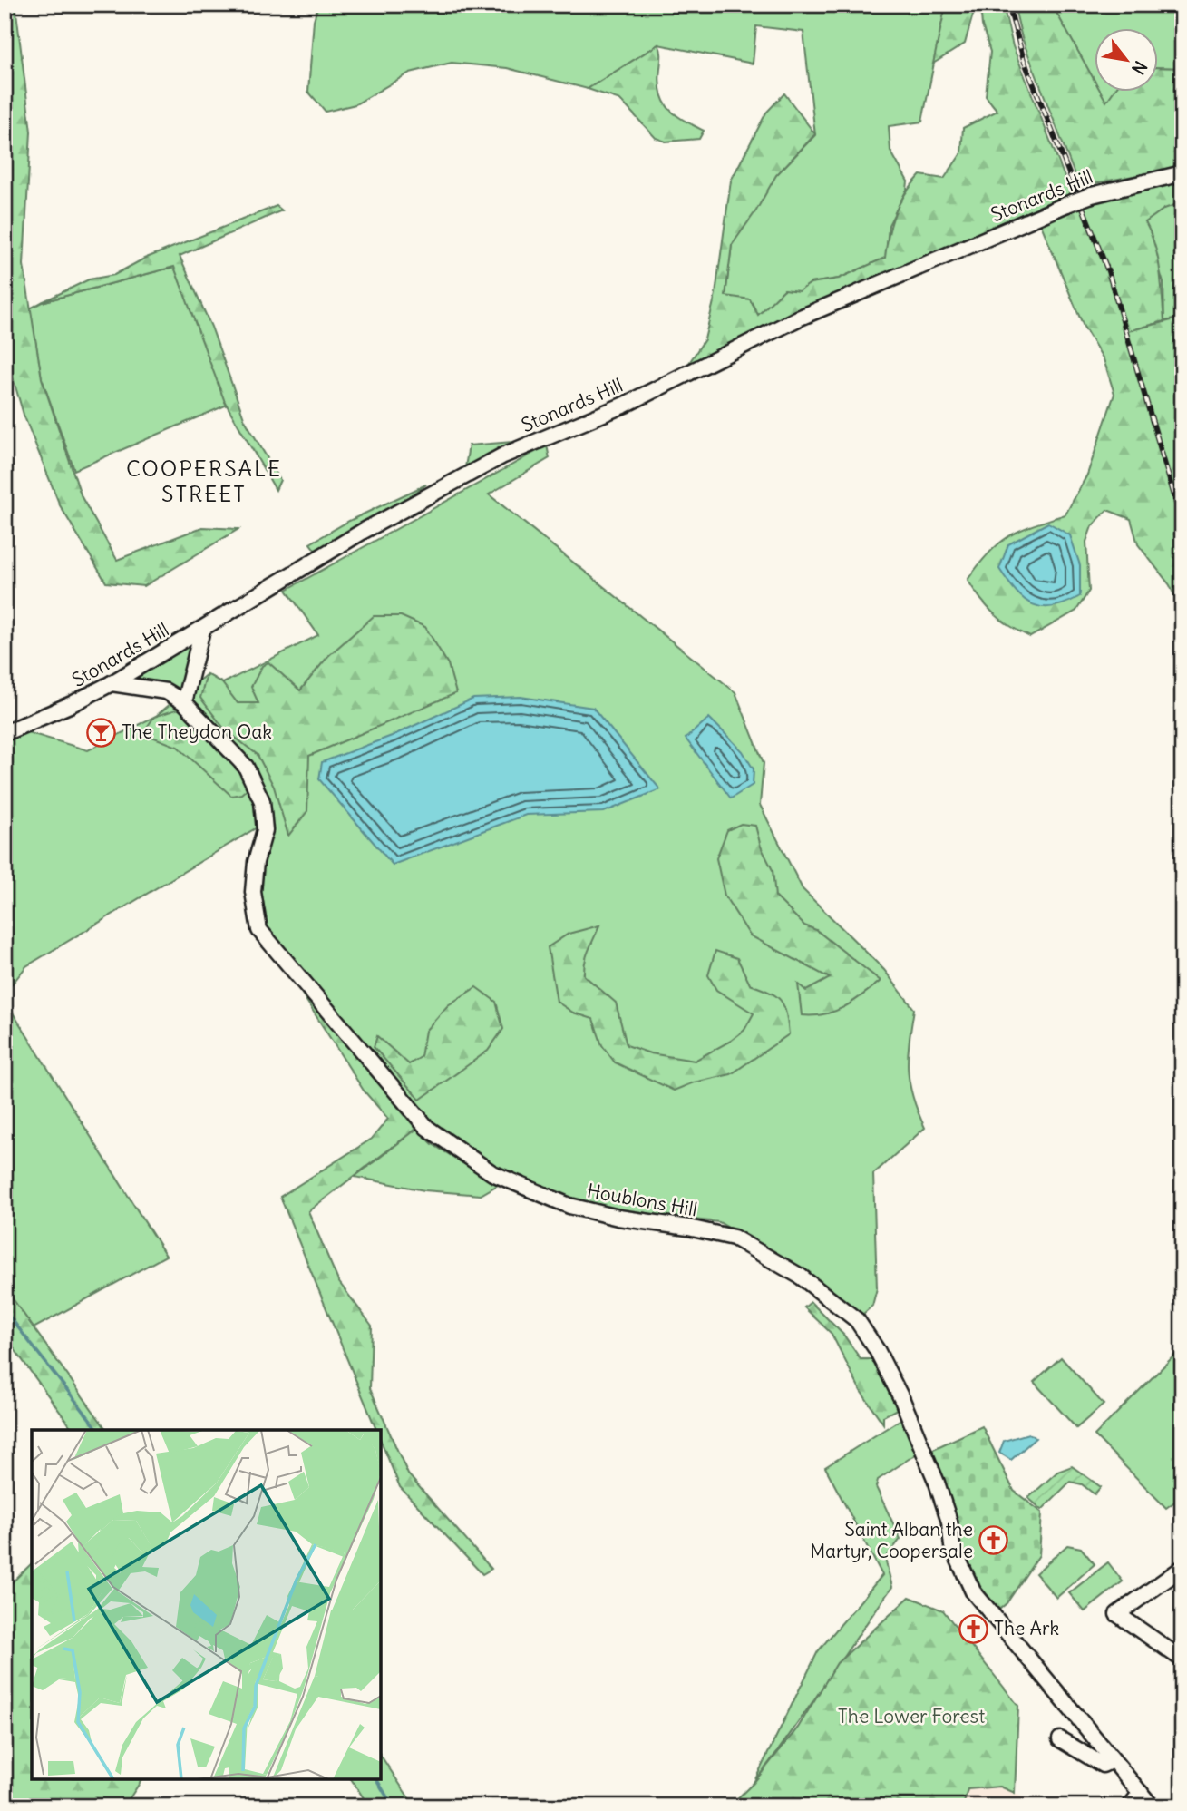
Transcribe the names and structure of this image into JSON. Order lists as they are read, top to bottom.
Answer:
{
  "streets": {
    "street": ["Stonards Hill", "Houblons Hill"]
  },
  "crossings": [
    ["Stonards Hill", "Houblons Hill"]
  ],
  "districts": ["COOPERSALE STREET"],
  "parks": ["The Lower Forest"],
  "places": {
    "bar": ["The Theydon Oak"],
    "church": ["Saint Alban the Martyr, Coopersale", "The Ark"]
  },
  "north": "bottom right"
}
